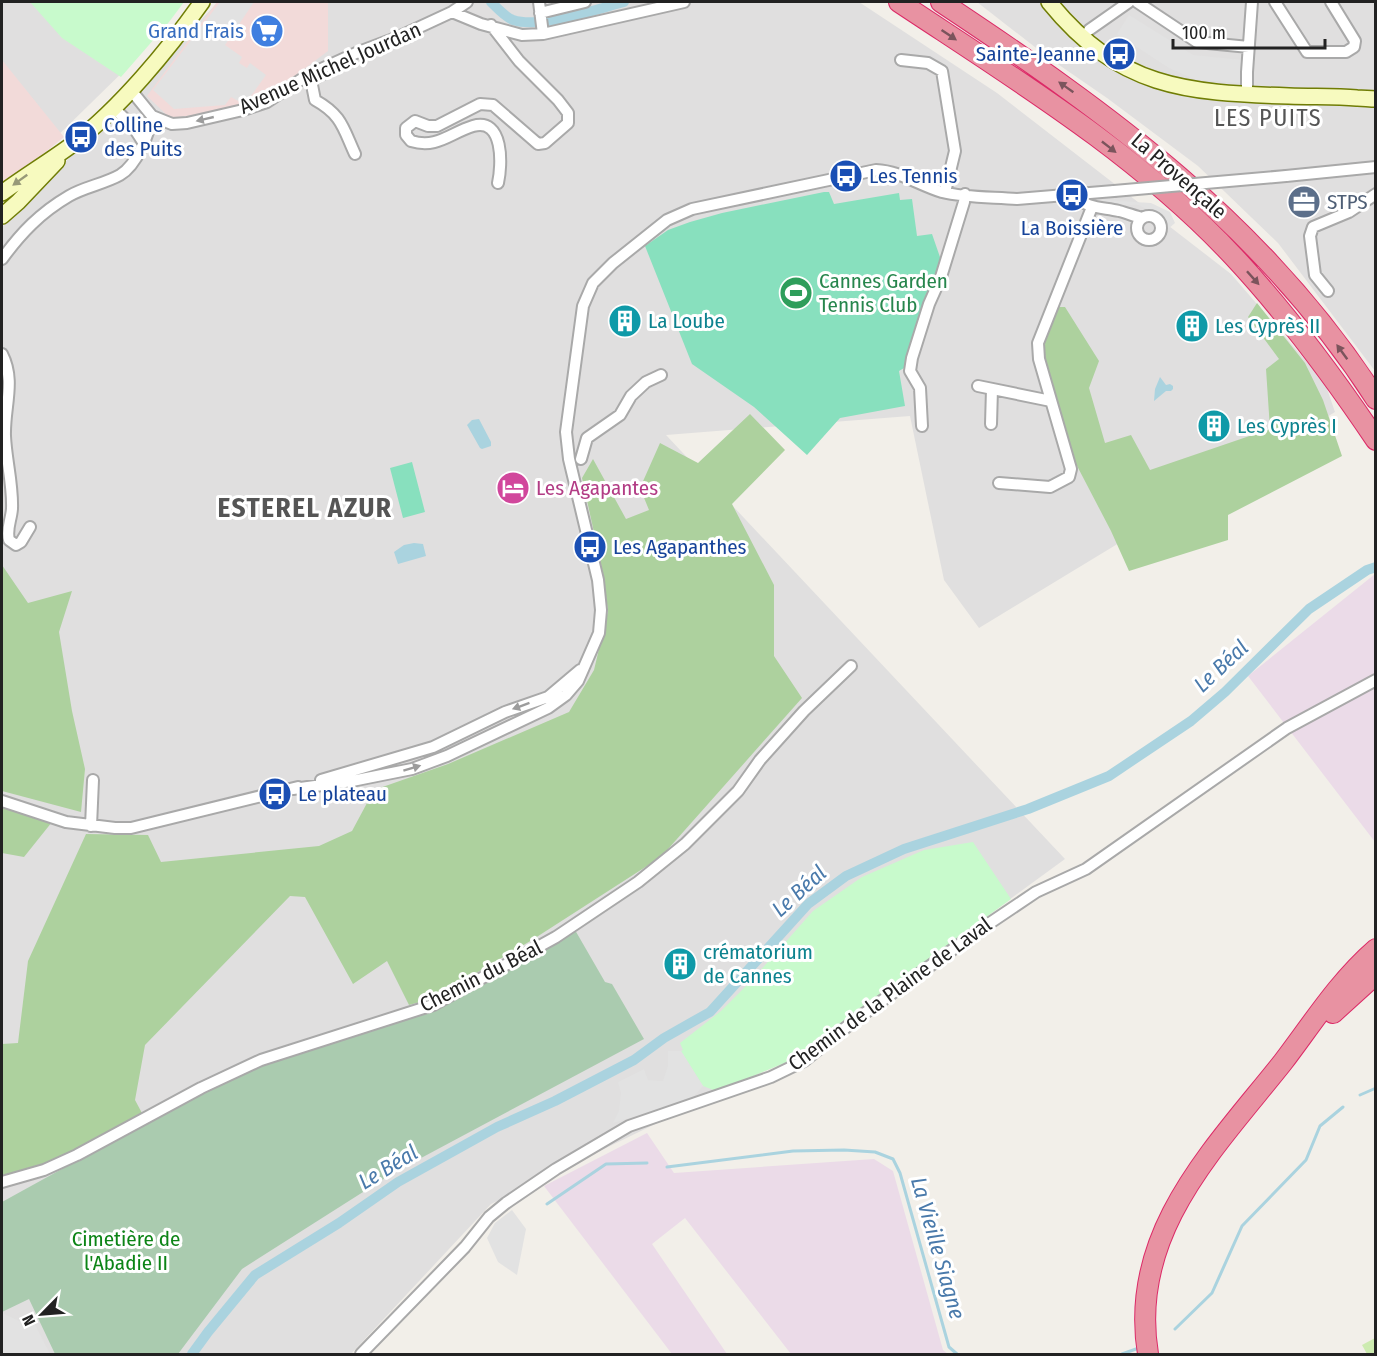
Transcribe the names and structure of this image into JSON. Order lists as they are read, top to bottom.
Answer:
{
  "streets": {
    "highway": ["La Provençale"],
    "street": ["Avenue Michel Jourdan", "Chemin du Béal", "Chemin de la Plaine de Laval"]
  },
  "one_way": ["Avenue Michel Jourdan"],
  "districts": ["LES PUITS", "ESTEREL AZUR"],
  "water": ["Le Béal", "La Vieille Siagne"],
  "parks": ["Cimetière de l'Abadie II"],
  "places": {
    "supermarket": ["Grand Frais"],
    "bus stop": [
      "Sainte-Jeanne",
      "Colline des Puits",
      "Les Tennis",
      "La Boissière",
      "Les Agapanthes",
      "Le plateau"
    ],
    "office": ["STPS"],
    "sports": ["Cannes Garden Tennis Club"],
    "building": [
      "La Loube",
      "Les Cyprès II",
      "Les Cyprès I",
      "crématorium de Cannes"
    ],
    "hotel": ["Les Agapantes"]
  },
  "scale_bar": "100 m",
  "north": "bottom left"
}
